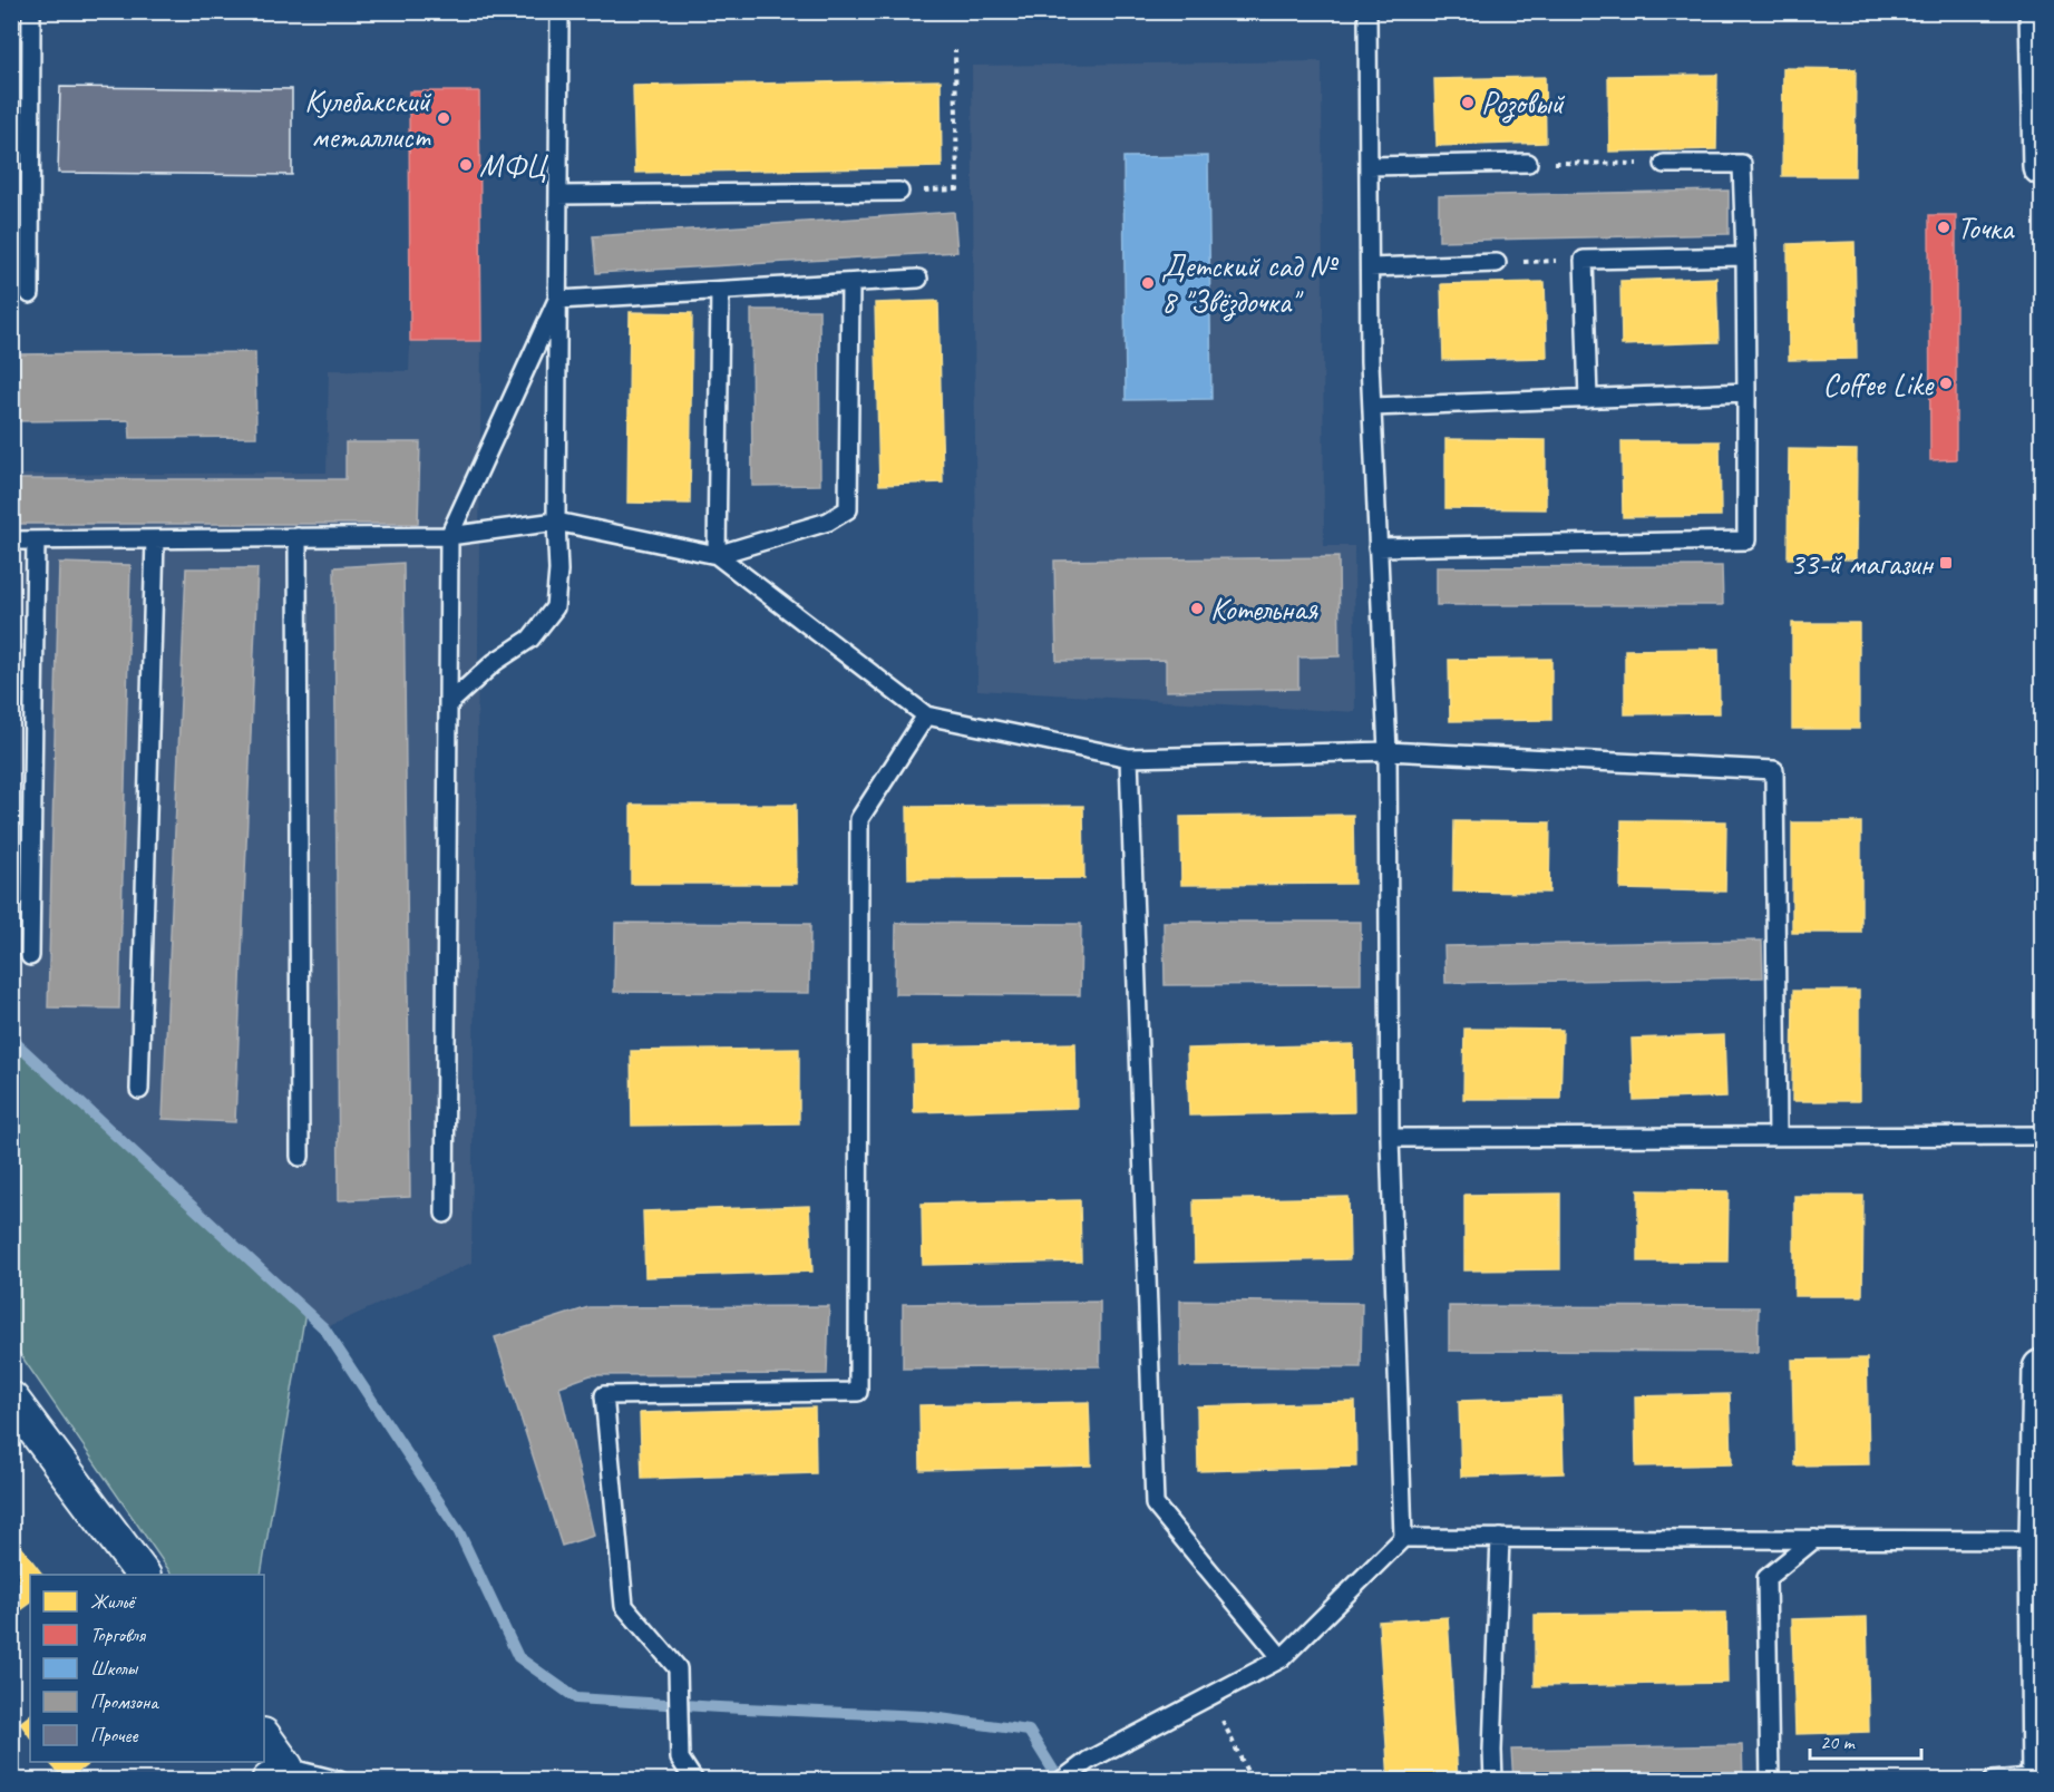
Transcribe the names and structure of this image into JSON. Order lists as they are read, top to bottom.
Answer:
{
  "places": {
    "other": [
      "Розовый",
      "Кулебакский металлист",
      "МФЦ",
      "Точка",
      "Детский сад № 8 \"Звёздочка\"",
      "Coffee Like",
      "Котельная"
    ],
    "transit": ["33-й магазин"]
  },
  "legend": [
    "Жильё",
    "Торговля",
    "Школы",
    "Промзона",
    "Прочее"
  ],
  "scale_bar": "20 m"
}
